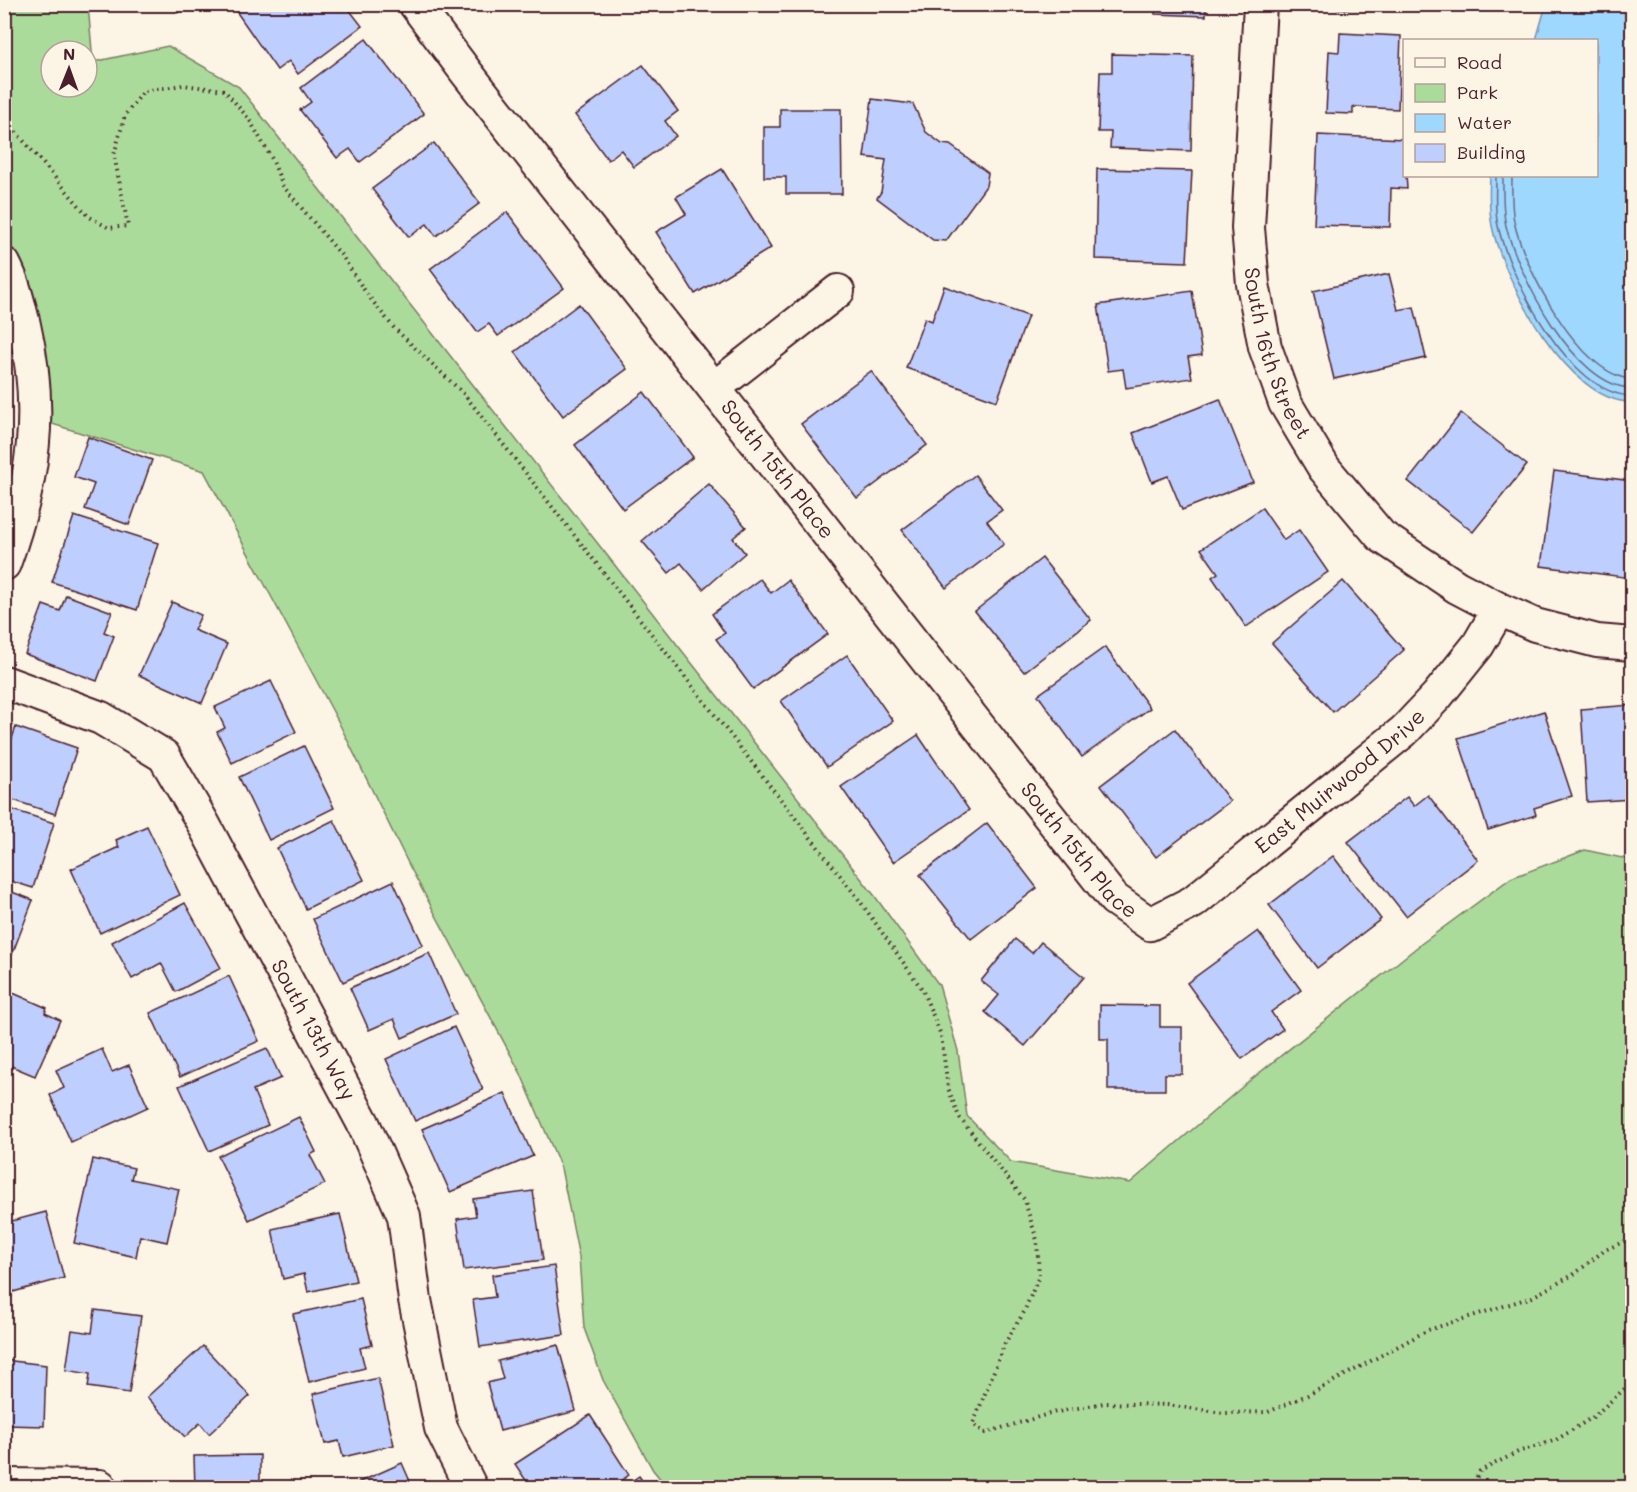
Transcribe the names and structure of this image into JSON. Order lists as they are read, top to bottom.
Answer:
{
  "streets": {
    "street": [
      "South 16th Street",
      "South 15th Place",
      "East Muirwood Drive",
      "South 13th Way"
    ]
  },
  "crossings": [
    ["South 16th Street", "East Muirwood Drive"],
    ["South 15th Place", "East Muirwood Drive"]
  ],
  "legend": [
    "Road",
    "Park",
    "Water",
    "Building"
  ],
  "north": "top"
}
